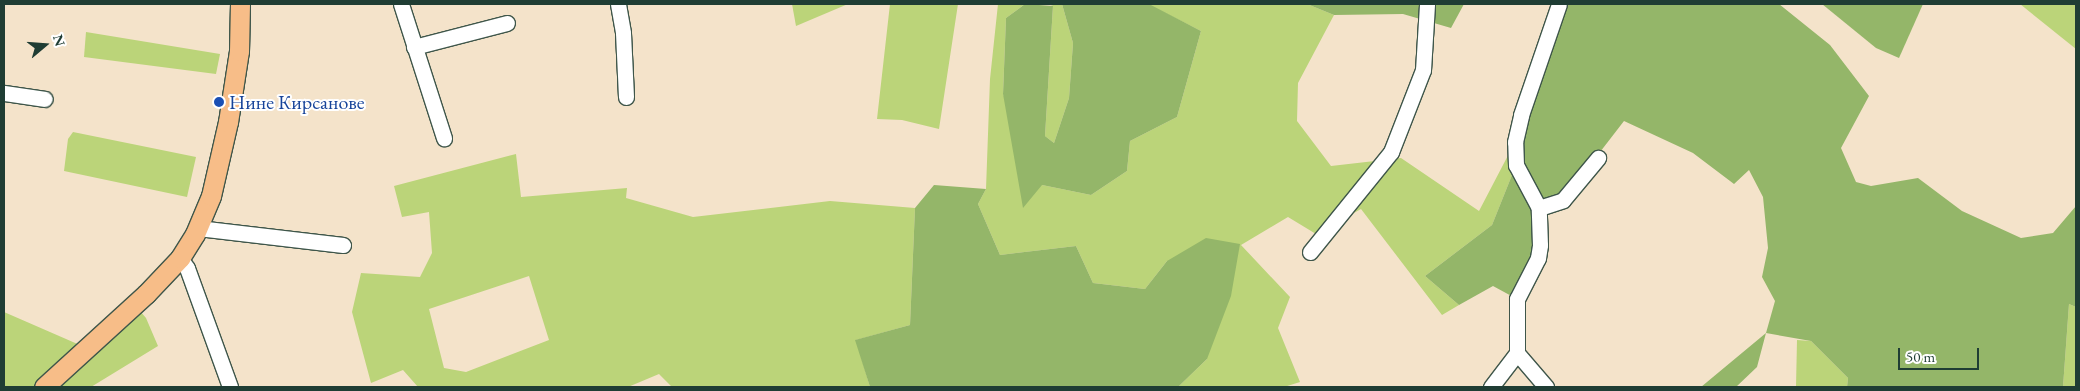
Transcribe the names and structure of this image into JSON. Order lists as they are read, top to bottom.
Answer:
{
  "places": ["Нине Кирсанове"],
  "scale_bar": "50 m",
  "north": "right"
}
